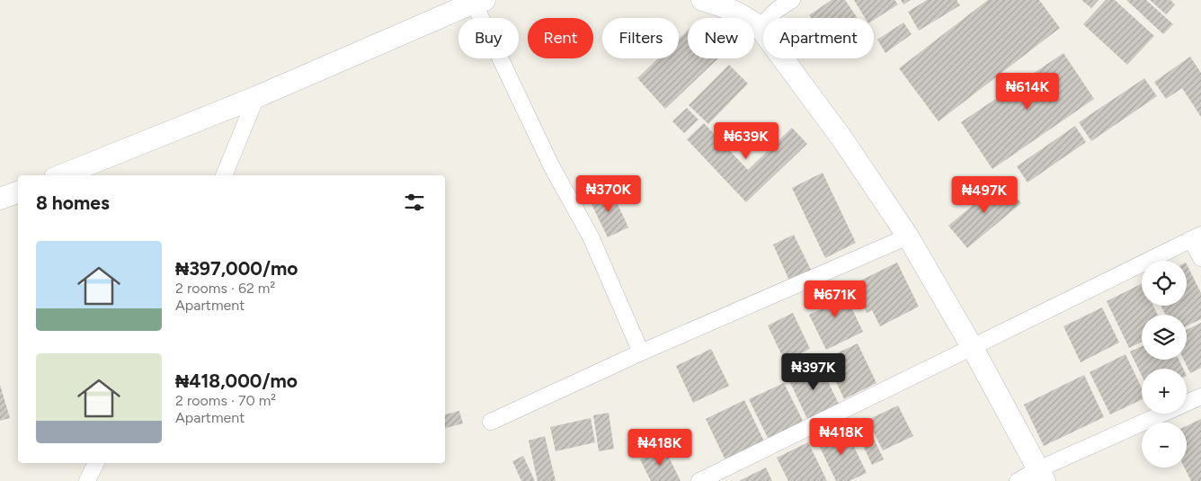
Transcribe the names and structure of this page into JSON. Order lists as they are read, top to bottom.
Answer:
{
  "page": {
    "chip": [
      "Buy",
      "Rent",
      "Filters",
      "New",
      "Apartment"
    ],
    "price": [
      "₦614K",
      "₦639K",
      "₦370K",
      "₦497K",
      "₦671K",
      "₦397K",
      "₦418K",
      "₦418K"
    ],
    "heading": "8 homes",
    "list": [
      {
        "name": "₦397,000/mo",
        "note": "2 rooms · 62 m² · Apartment"
      },
      {
        "name": "₦418,000/mo",
        "note": "2 rooms · 70 m² · Apartment"
      }
    ],
    "map_buttons": ["+", "−"]
  }
}
